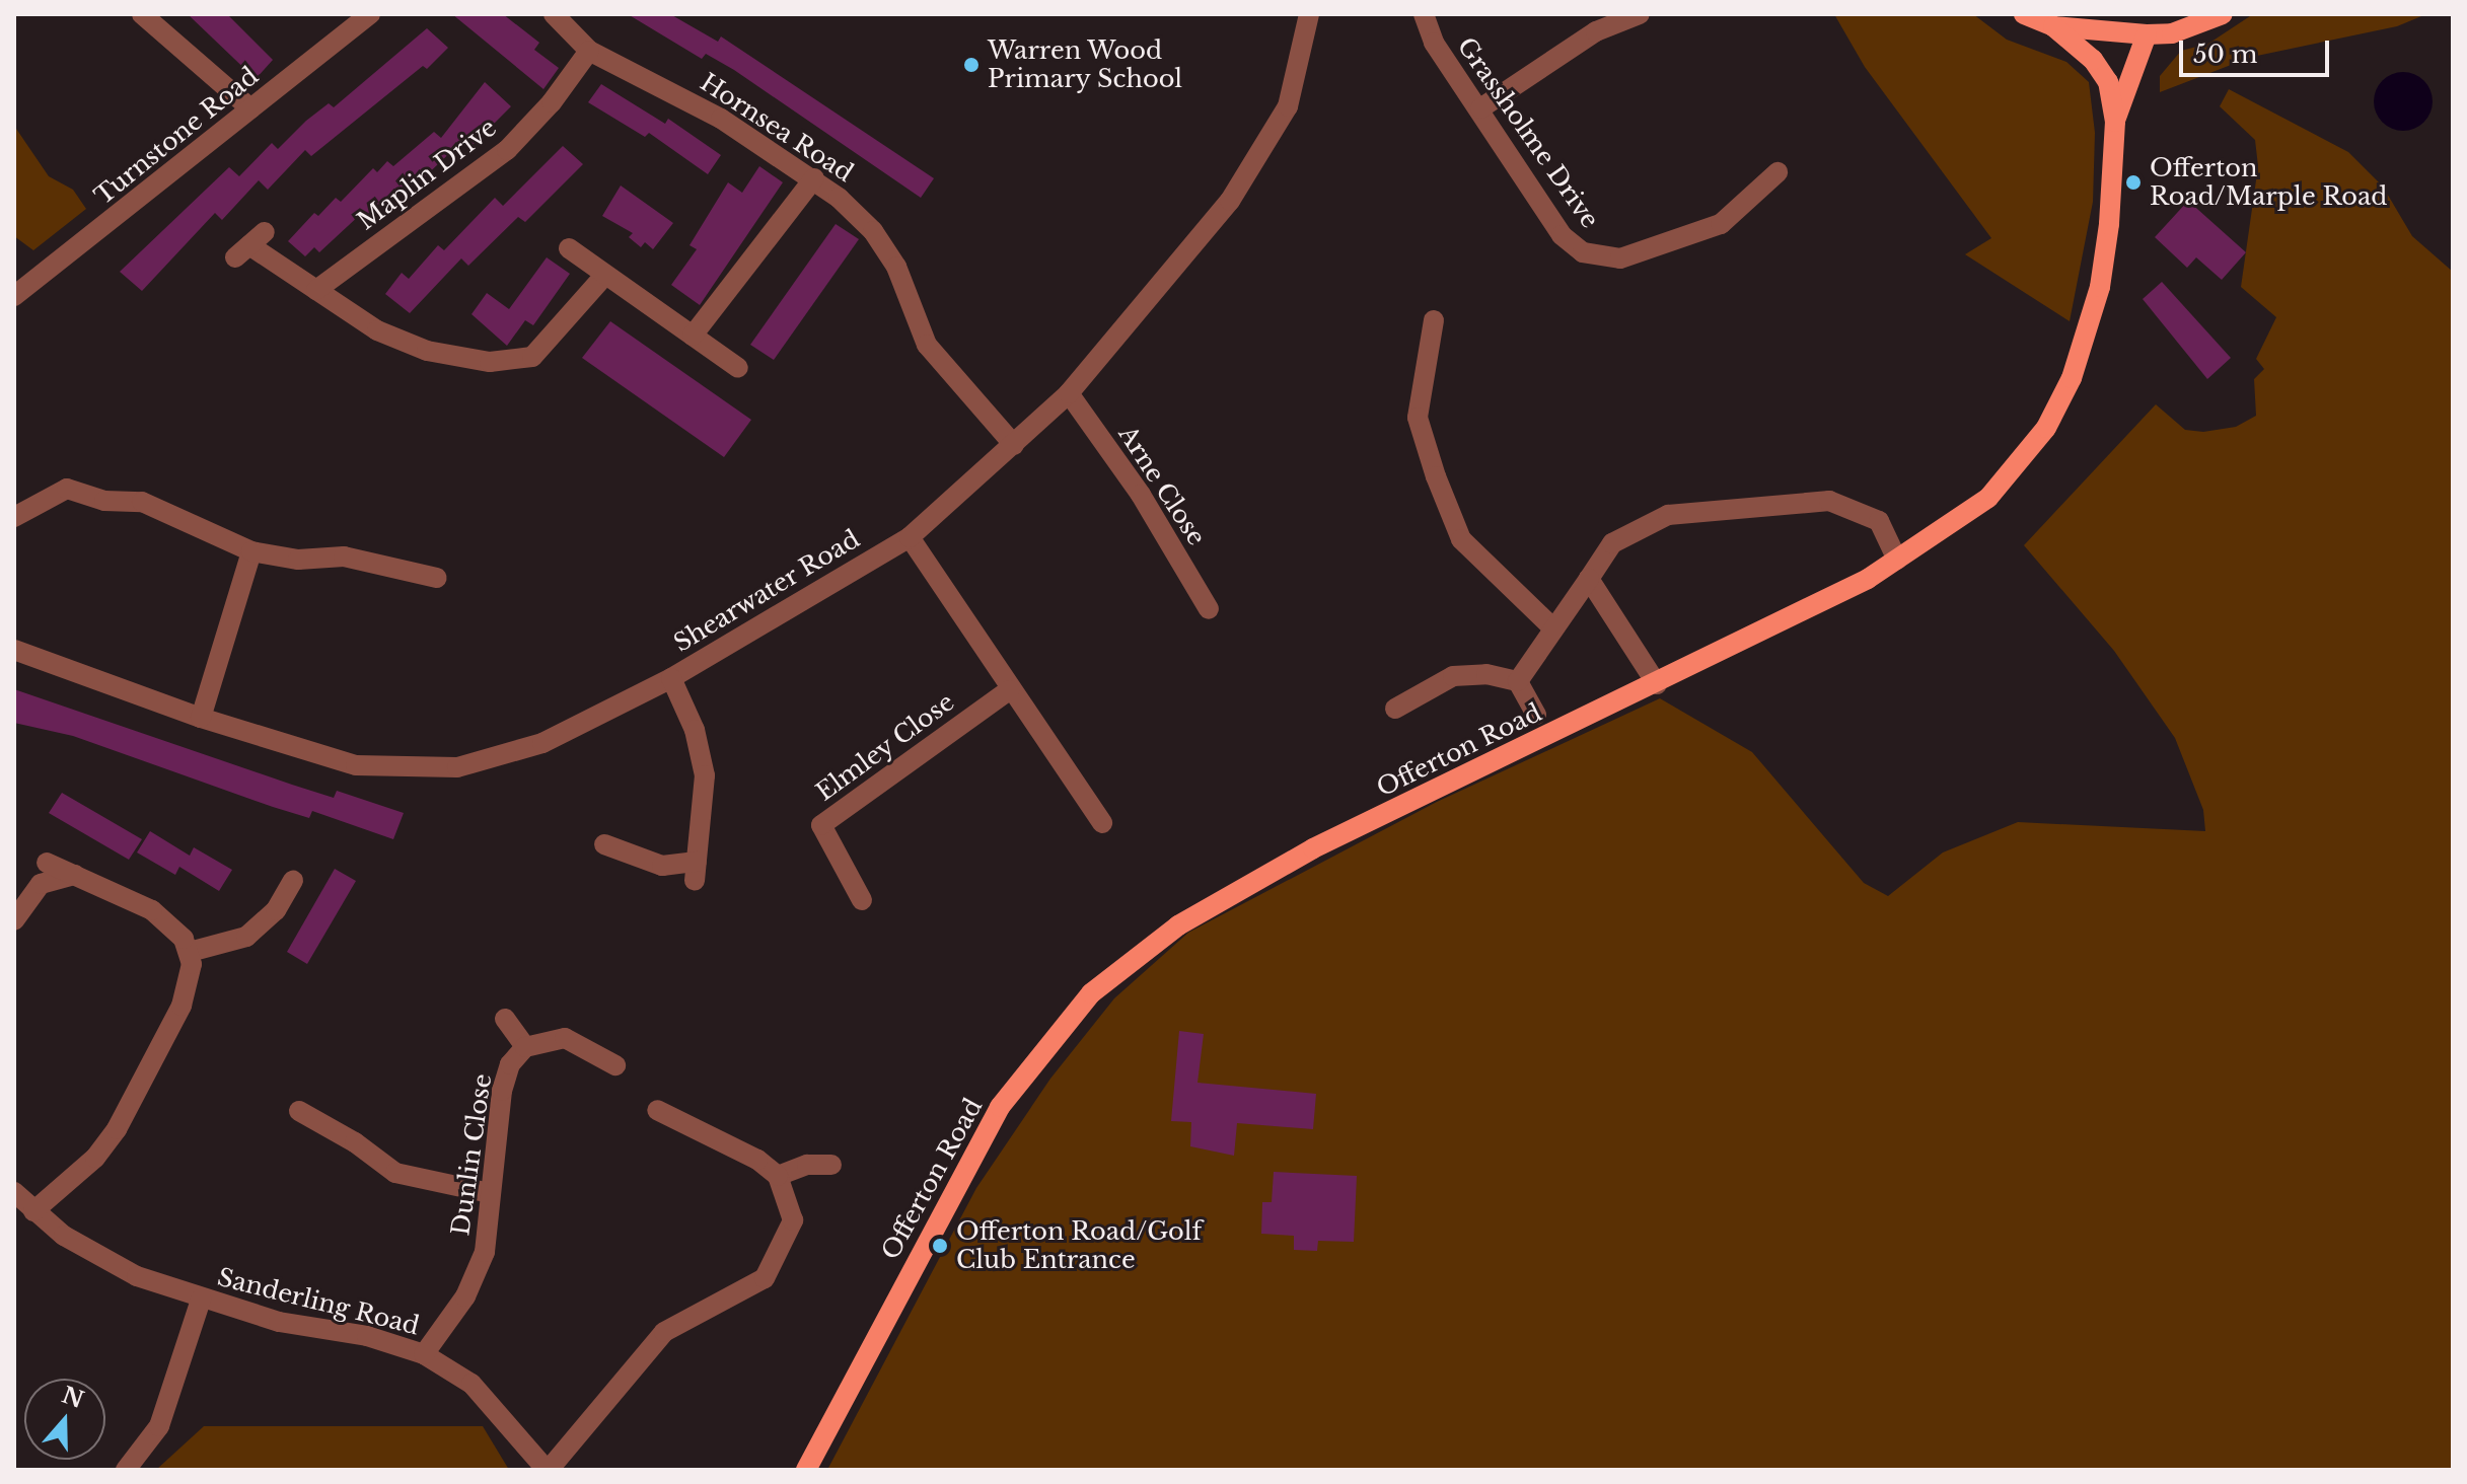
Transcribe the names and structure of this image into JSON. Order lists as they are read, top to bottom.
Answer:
{
  "streets": {
    "main road": ["Offerton Road"],
    "street": [
      "Hornsea Road",
      "Grassholme Drive",
      "Turnstone Road",
      "Maplin Drive",
      "Arne Close",
      "Shearwater Road",
      "Elmley Close",
      "Dunlin Close",
      "Sanderling Road"
    ]
  },
  "crossings": [
    ["Hornsea Road", "Maplin Drive"],
    ["Hornsea Road", "Shearwater Road"],
    ["Arne Close", "Shearwater Road"],
    ["Dunlin Close", "Sanderling Road"]
  ],
  "places": ["Warren Wood Primary School", "Offerton Road/Marple Road", "Offerton Road/Golf Club Entrance"],
  "scale_bar": "50 m",
  "north": "top"
}
